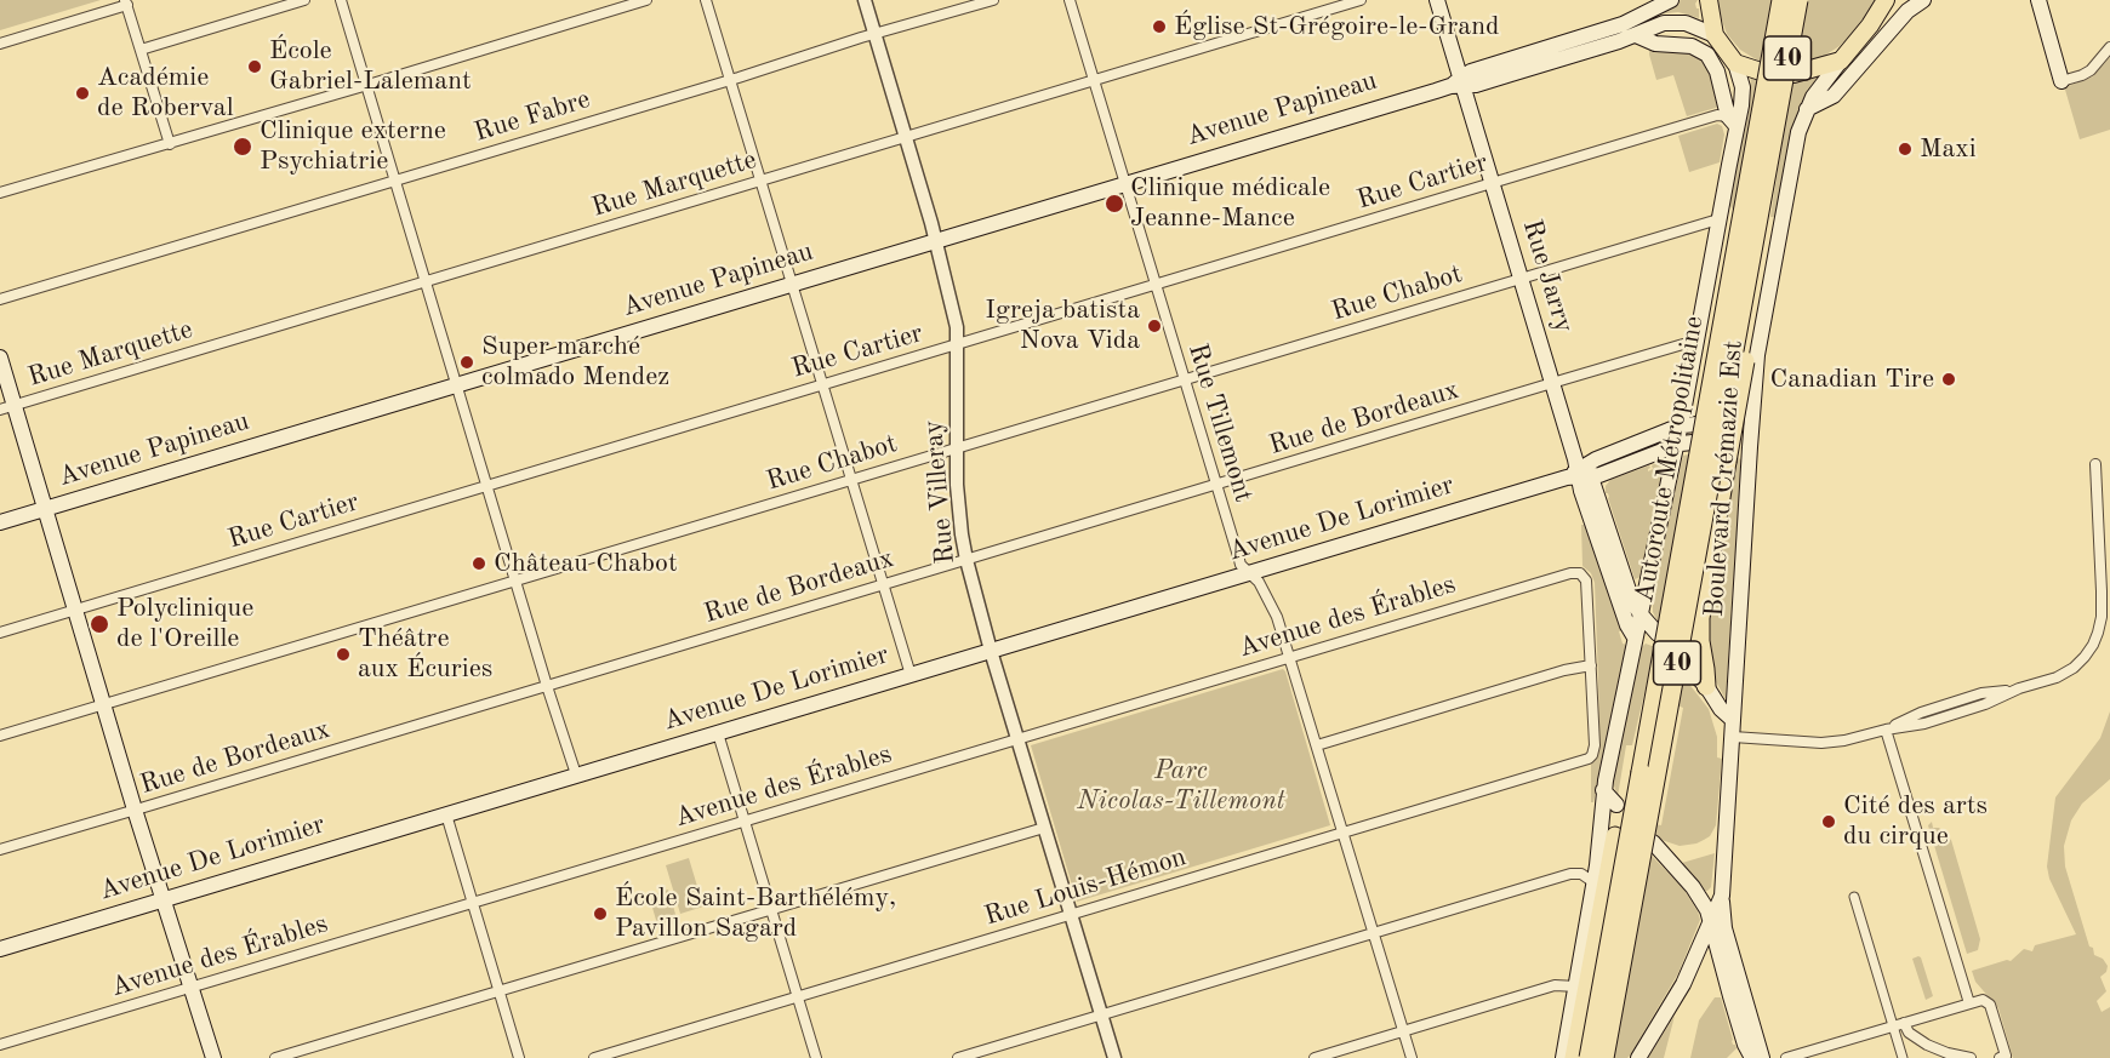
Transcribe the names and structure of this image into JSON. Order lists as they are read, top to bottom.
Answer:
{
  "streets": {
    "highway": ["40", "Autoroute Métropolitaine"],
    "main road": [
      "Avenue Papineau",
      "Rue Jarry",
      "Boulevard Crémazie Est",
      "Avenue De Lorimier"
    ],
    "street": [
      "Rue Fabre",
      "Rue Cartier",
      "Rue Marquette",
      "Rue Chabot",
      "Rue de Bordeaux",
      "Rue Tillemont",
      "Rue Villeray",
      "Avenue des Érables",
      "Rue Louis-Hémon"
    ]
  },
  "crossings": [
    ["Avenue Papineau", "Rue Jarry"],
    ["Avenue Papineau", "Rue Tillemont"],
    ["Avenue Papineau", "Boulevard Crémazie Est"],
    ["Avenue Papineau", "Rue Villeray"],
    ["Rue Fabre", "Rue Villeray"],
    ["Rue Cartier", "Rue Jarry"],
    ["Rue Cartier", "Rue Tillemont"],
    ["Rue Cartier", "Boulevard Crémazie Est"],
    ["Rue Cartier", "Rue Villeray"],
    ["Rue Marquette", "Rue Tillemont"],
    ["Rue Marquette", "Rue Villeray"],
    ["Rue Jarry", "Rue Chabot"],
    ["Rue Jarry", "Rue de Bordeaux"],
    ["Rue Jarry", "Avenue De Lorimier"],
    ["Rue Chabot", "Rue Tillemont"],
    ["Rue Chabot", "Boulevard Crémazie Est"],
    ["Rue Chabot", "Rue Villeray"],
    ["Rue de Bordeaux", "Rue Tillemont"],
    ["Rue de Bordeaux", "Boulevard Crémazie Est"],
    ["Rue de Bordeaux", "Rue Villeray"],
    ["Rue Tillemont", "Avenue De Lorimier"],
    ["Rue Tillemont", "Avenue des Érables"],
    ["Rue Tillemont", "Rue Louis-Hémon"],
    ["Boulevard Crémazie Est", "Avenue De Lorimier"],
    ["Rue Villeray", "Avenue De Lorimier"],
    ["Rue Villeray", "Avenue des Érables"],
    ["Rue Villeray", "Rue Louis-Hémon"],
    ["Avenue des Érables", "Rue Louis-Hémon"]
  ],
  "parks": ["Parc Nicolas-Tillemont"],
  "places": [
    "Église St-Grégoire-le-Grand",
    "École Gabriel-Lalemant",
    "Académie de Roberval",
    "Clinique externe Psychiatrie",
    "Maxi",
    "Clinique médicale Jeanne-Mance",
    "Igreja batista Nova Vida",
    "Super marché colmado Mendez",
    "Canadian Tire",
    "Château Chabot",
    "Polyclinique de l'Oreille",
    "Théâtre aux Écuries",
    "Cité des arts du cirque",
    "École Saint-Barthélémy, Pavillon Sagard"
  ]
}
